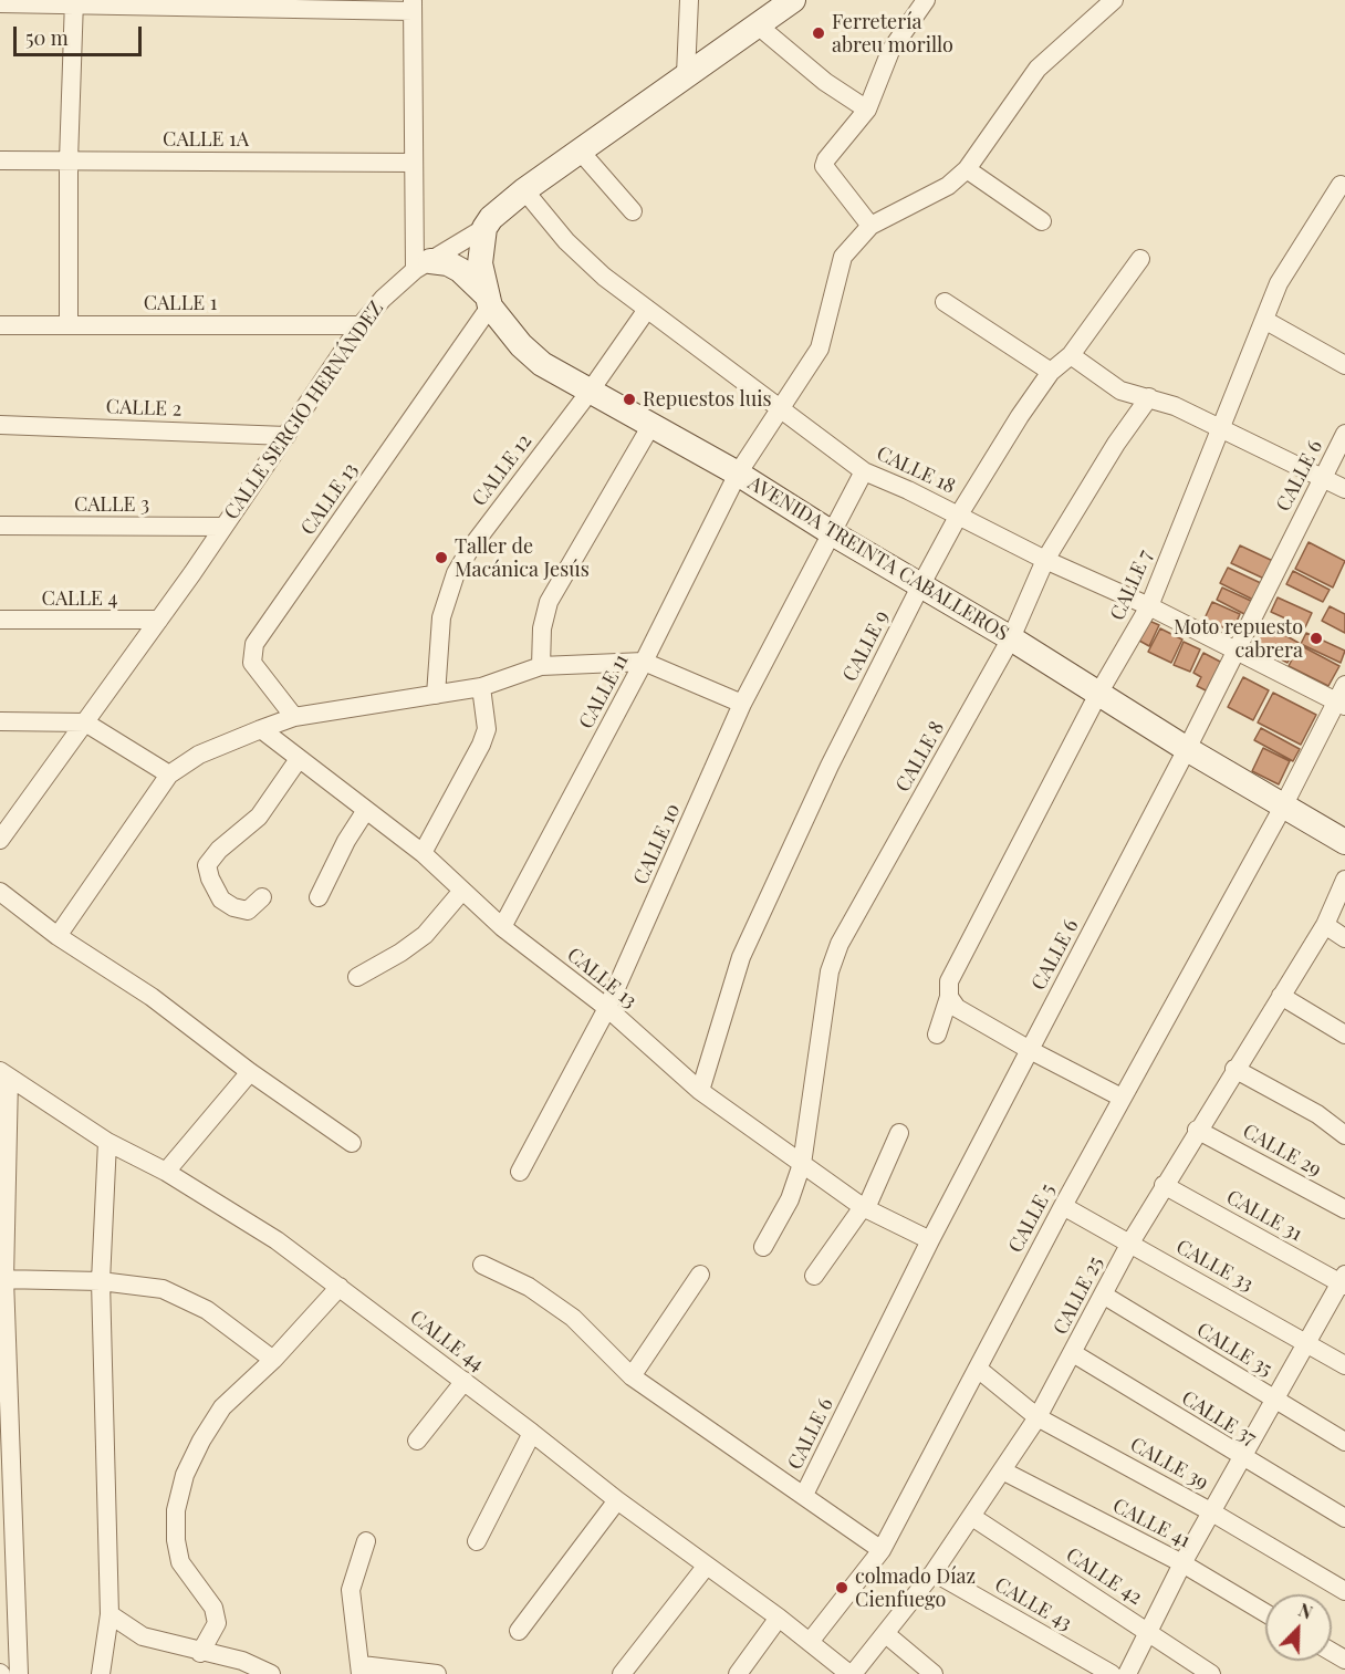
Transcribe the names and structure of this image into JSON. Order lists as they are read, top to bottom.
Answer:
{
  "streets": {
    "street": [
      "CALLE 1A",
      "CALLE 1",
      "CALLE 2",
      "CALLE SERGIO HERNÁNDEZ",
      "CALLE 12",
      "CALLE 18",
      "CALLE 6",
      "CALLE 13",
      "CALLE 3",
      "AVENIDA TREINTA CABALLEROS",
      "CALLE 7",
      "CALLE 4",
      "CALLE 9",
      "CALLE 11",
      "CALLE 8",
      "CALLE 10",
      "CALLE 29",
      "CALLE 31",
      "CALLE 5",
      "CALLE 33",
      "CALLE 25",
      "CALLE 44",
      "CALLE 35",
      "CALLE 37",
      "CALLE 39",
      "CALLE 41",
      "CALLE 42",
      "CALLE 43"
    ]
  },
  "crossings": [
    ["CALLE 1", "CALLE SERGIO HERNÁNDEZ"],
    ["CALLE 2", "CALLE SERGIO HERNÁNDEZ"],
    ["CALLE SERGIO HERNÁNDEZ", "CALLE 18"],
    ["CALLE SERGIO HERNÁNDEZ", "CALLE 3"],
    ["CALLE SERGIO HERNÁNDEZ", "AVENIDA TREINTA CABALLEROS"],
    ["CALLE SERGIO HERNÁNDEZ", "CALLE 4"],
    ["CALLE 12", "CALLE 18"],
    ["CALLE 12", "AVENIDA TREINTA CABALLEROS"],
    ["CALLE 18", "CALLE 6"],
    ["CALLE 18", "CALLE 7"],
    ["CALLE 18", "CALLE 9"],
    ["CALLE 18", "CALLE 11"],
    ["CALLE 18", "CALLE 8"],
    ["CALLE 18", "CALLE 10"],
    ["CALLE 18", "CALLE 5"],
    ["CALLE 6", "CALLE 13"],
    ["CALLE 6", "AVENIDA TREINTA CABALLEROS"],
    ["CALLE 13", "AVENIDA TREINTA CABALLEROS"],
    ["CALLE 13", "CALLE 9"],
    ["CALLE 13", "CALLE 11"],
    ["CALLE 13", "CALLE 8"],
    ["CALLE 13", "CALLE 10"],
    ["AVENIDA TREINTA CABALLEROS", "CALLE 7"],
    ["AVENIDA TREINTA CABALLEROS", "CALLE 9"],
    ["AVENIDA TREINTA CABALLEROS", "CALLE 11"],
    ["AVENIDA TREINTA CABALLEROS", "CALLE 8"],
    ["AVENIDA TREINTA CABALLEROS", "CALLE 10"],
    ["AVENIDA TREINTA CABALLEROS", "CALLE 5"],
    ["CALLE 29", "CALLE 25"],
    ["CALLE 31", "CALLE 25"],
    ["CALLE 5", "CALLE 33"],
    ["CALLE 5", "CALLE 44"],
    ["CALLE 5", "CALLE 39"],
    ["CALLE 33", "CALLE 25"],
    ["CALLE 25", "CALLE 44"],
    ["CALLE 25", "CALLE 35"],
    ["CALLE 25", "CALLE 37"],
    ["CALLE 25", "CALLE 39"],
    ["CALLE 25", "CALLE 41"],
    ["CALLE 25", "CALLE 42"],
    ["CALLE 25", "CALLE 43"]
  ],
  "places": [
    "Ferretería abreu morillo",
    "Repuestos luis",
    "Taller de Macánica Jesús",
    "Moto repuesto cabrera",
    "colmado Díaz Cienfuego"
  ],
  "scale_bar": "50 m",
  "north": "top right"
}
